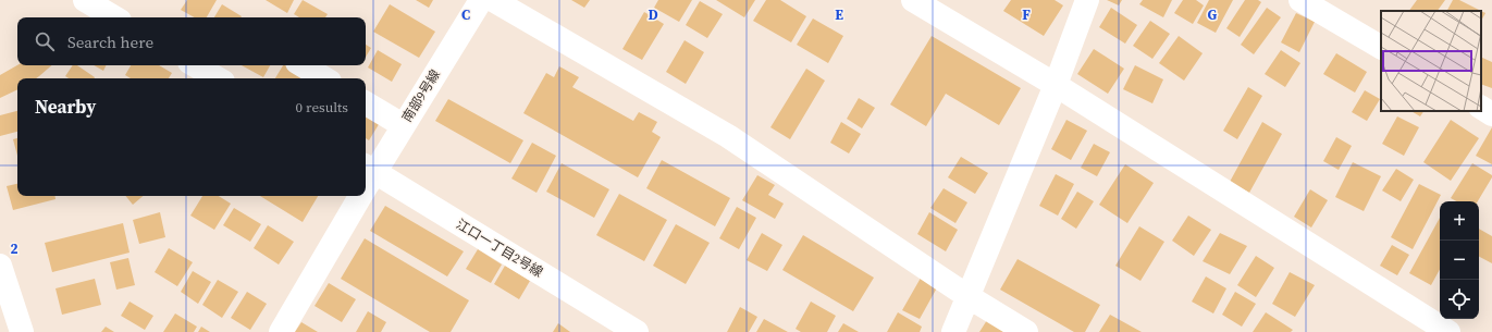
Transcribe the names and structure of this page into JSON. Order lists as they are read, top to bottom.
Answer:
{
  "streets": {
    "street": ["南部9号線", "江口一丁目2号線"]
  },
  "crossings": [
    ["南部9号線", "江口一丁目2号線"]
  ],
  "page": {
    "search": "Search here",
    "heading": ["Nearby", "0 results"],
    "map_buttons": ["+", "−"]
  },
  "grid": {
    "columns": [
      "C",
      "D",
      "E",
      "F",
      "G"
    ],
    "rows": ["2"]
  }
}
